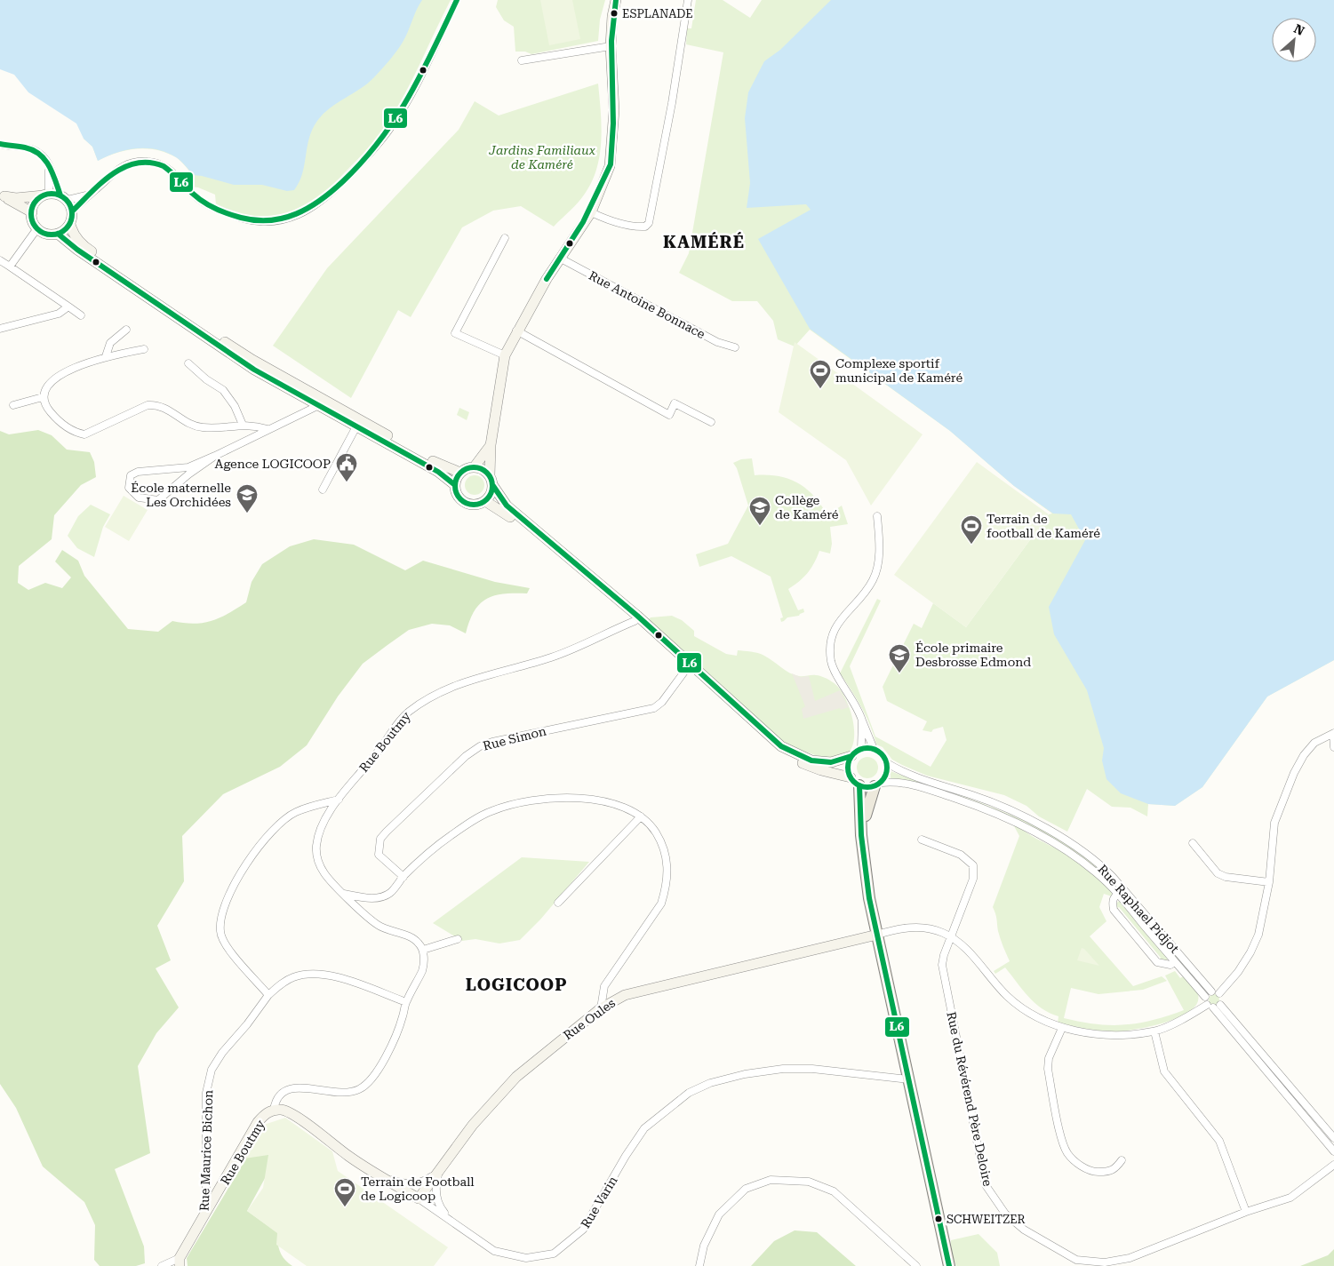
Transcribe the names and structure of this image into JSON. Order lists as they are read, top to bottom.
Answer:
{
  "streets": {
    "main road": [
      "Rue Boutmy",
      "Rue Oules",
      "Rue Maurice Bichon",
      "Rue Varin"
    ],
    "street": [
      "Rue Antoine Bonnace",
      "Rue Simon",
      "Rue Raphael Pidjot",
      "Rue du Révérend Père Deloire"
    ]
  },
  "crossings": [
    ["Rue Boutmy", "Rue Maurice Bichon"],
    ["Rue Boutmy", "Rue Varin"],
    ["Rue Oules", "Rue Varin"]
  ],
  "districts": ["KAMÉRÉ", "LOGICOOP"],
  "parks": ["Jardins Familiaux de Kaméré"],
  "places": {
    "other": ["ESPLANADE", "SCHWEITZER"],
    "sports": ["Complexe sportif municipal de Kaméré", "Terrain de football de Kaméré", "Terrain de Football de Logicoop"],
    "public building": ["Agence LOGICOOP"],
    "school or university": ["École maternelle Les Orchidées", "Collège de Kaméré", "École primaire Desbrosse Edmond"]
  },
  "lines": ["transit line L6"],
  "north": "top right"
}
